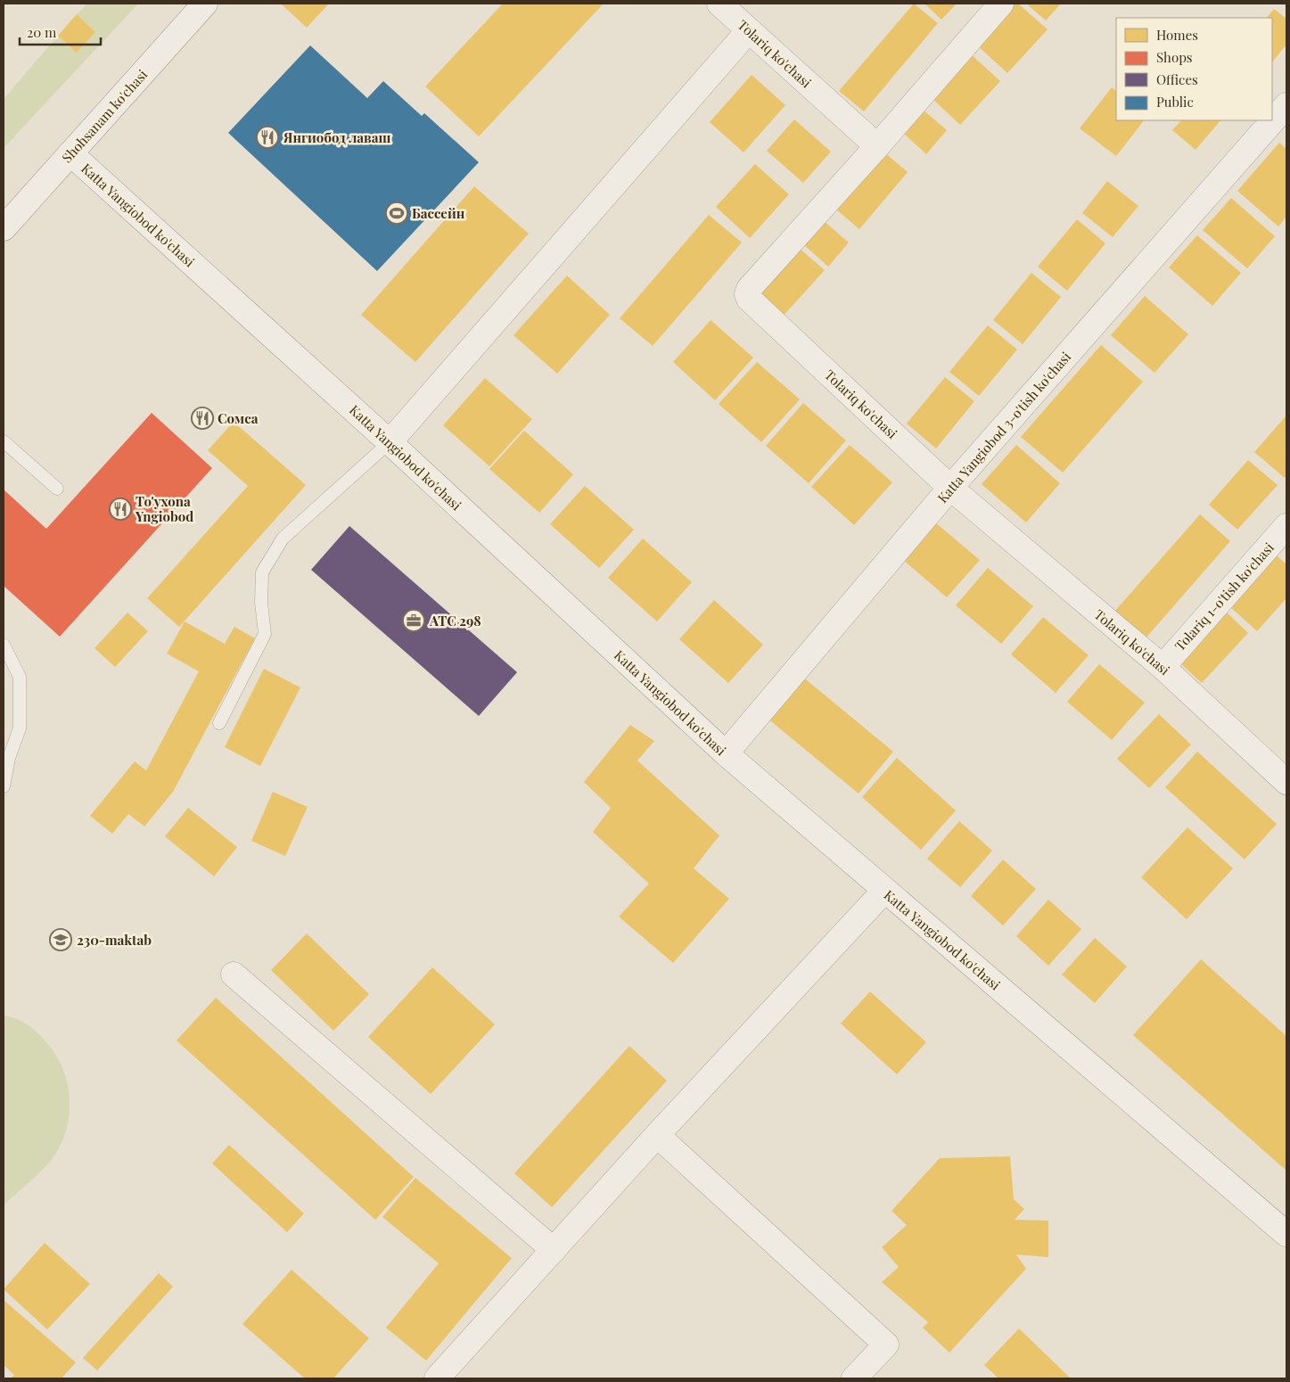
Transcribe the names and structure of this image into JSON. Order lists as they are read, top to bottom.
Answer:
{
  "streets": {
    "street": [
      "Tolariq ko'chasi",
      "Shohsanam ko'chasi",
      "Katta Yangiobod ko'chasi",
      "Katta Yangiobod 3-o'tish ko'chasi",
      "Tolariq 1-o'tish ko'chasi"
    ]
  },
  "crossings": [
    ["Tolariq ko'chasi", "Katta Yangiobod 3-o'tish ko'chasi"],
    ["Tolariq ko'chasi", "Tolariq 1-o'tish ko'chasi"],
    ["Shohsanam ko'chasi", "Katta Yangiobod ko'chasi"],
    ["Katta Yangiobod ko'chasi", "Katta Yangiobod 3-o'tish ko'chasi"]
  ],
  "places": {
    "restaurant": ["Янгиобод лаваш", "Сомса", "To'yxona Yngiobod"],
    "sports": ["Бассейн"],
    "office": ["АТС 298"],
    "school or university": ["230-maktab"]
  },
  "legend": [
    "Homes",
    "Shops",
    "Offices",
    "Public"
  ],
  "scale_bar": "20 m"
}
